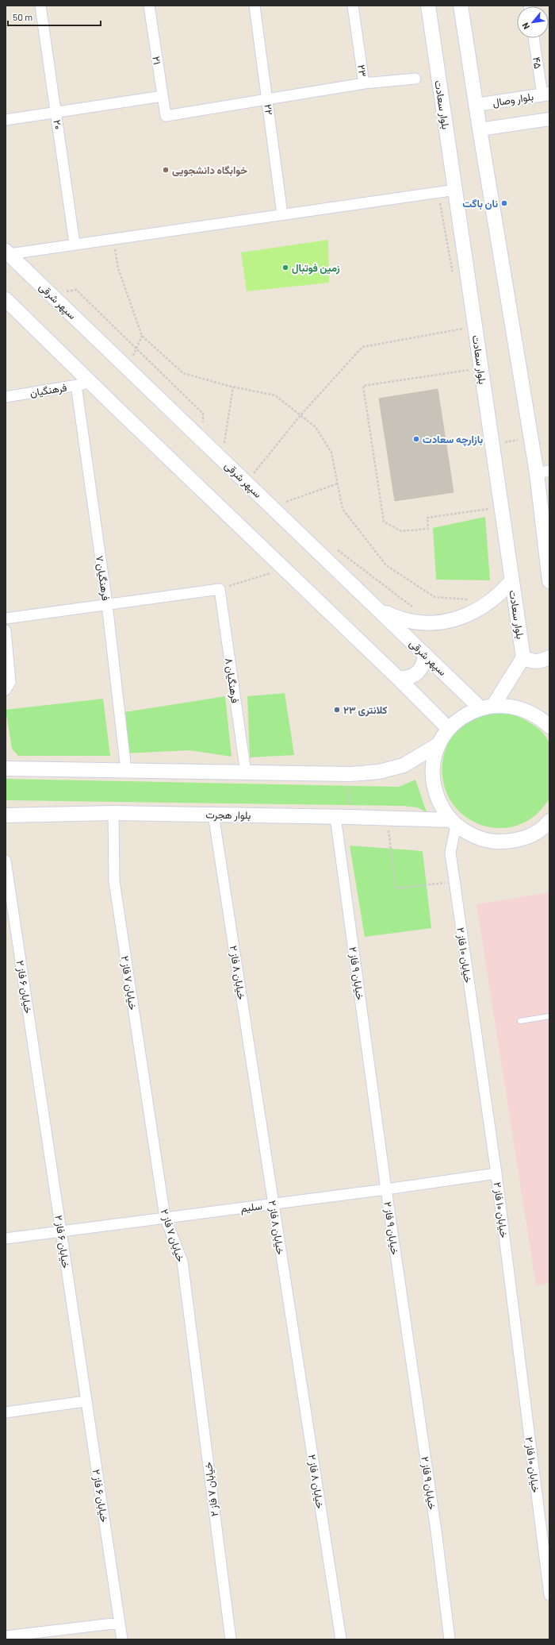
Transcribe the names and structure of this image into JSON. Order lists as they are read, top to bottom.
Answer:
{
  "streets": {
    "main road": ["بلوار سعادت", "سپهر شرقی", "بلوار هجرت"],
    "street": [
      "۲۱",
      "۴۵",
      "۲۳",
      "بلوار وصال",
      "۲۲",
      "۲۰",
      "فرهنگیان",
      "فرهنگیان ۷",
      "فرهنگیان ۸",
      "خیابان ۱۰ فاز ۲",
      "خیابان ۸ فاز ۲",
      "خیابان ۹ فاز ۲",
      "خیابان ۷ فاز ۲",
      "خیابان ۶ فاز ۲",
      "سلیم"
    ]
  },
  "crossings": [
    ["۲۱", "۲۲"],
    ["۴۵", "بلوار وصال"],
    ["فرهنگیان", "فرهنگیان ۷"],
    ["بلوار هجرت", "خیابان ۱۰ فاز ۲"],
    ["بلوار هجرت", "خیابان ۸ فاز ۲"],
    ["بلوار هجرت", "خیابان ۹ فاز ۲"],
    ["بلوار هجرت", "خیابان ۷ فاز ۲"],
    ["خیابان ۱۰ فاز ۲", "سلیم"],
    ["خیابان ۸ فاز ۲", "سلیم"],
    ["خیابان ۹ فاز ۲", "سلیم"],
    ["خیابان ۷ فاز ۲", "سلیم"],
    ["خیابان ۶ فاز ۲", "سلیم"]
  ],
  "places": [
    "خوابگاه دانشجویی",
    "نان باگت",
    "زمین فوتبال",
    "بازارچه سعادت",
    "کلانتری ۲۳"
  ],
  "scale_bar": "50 m",
  "north": "bottom left"
}
